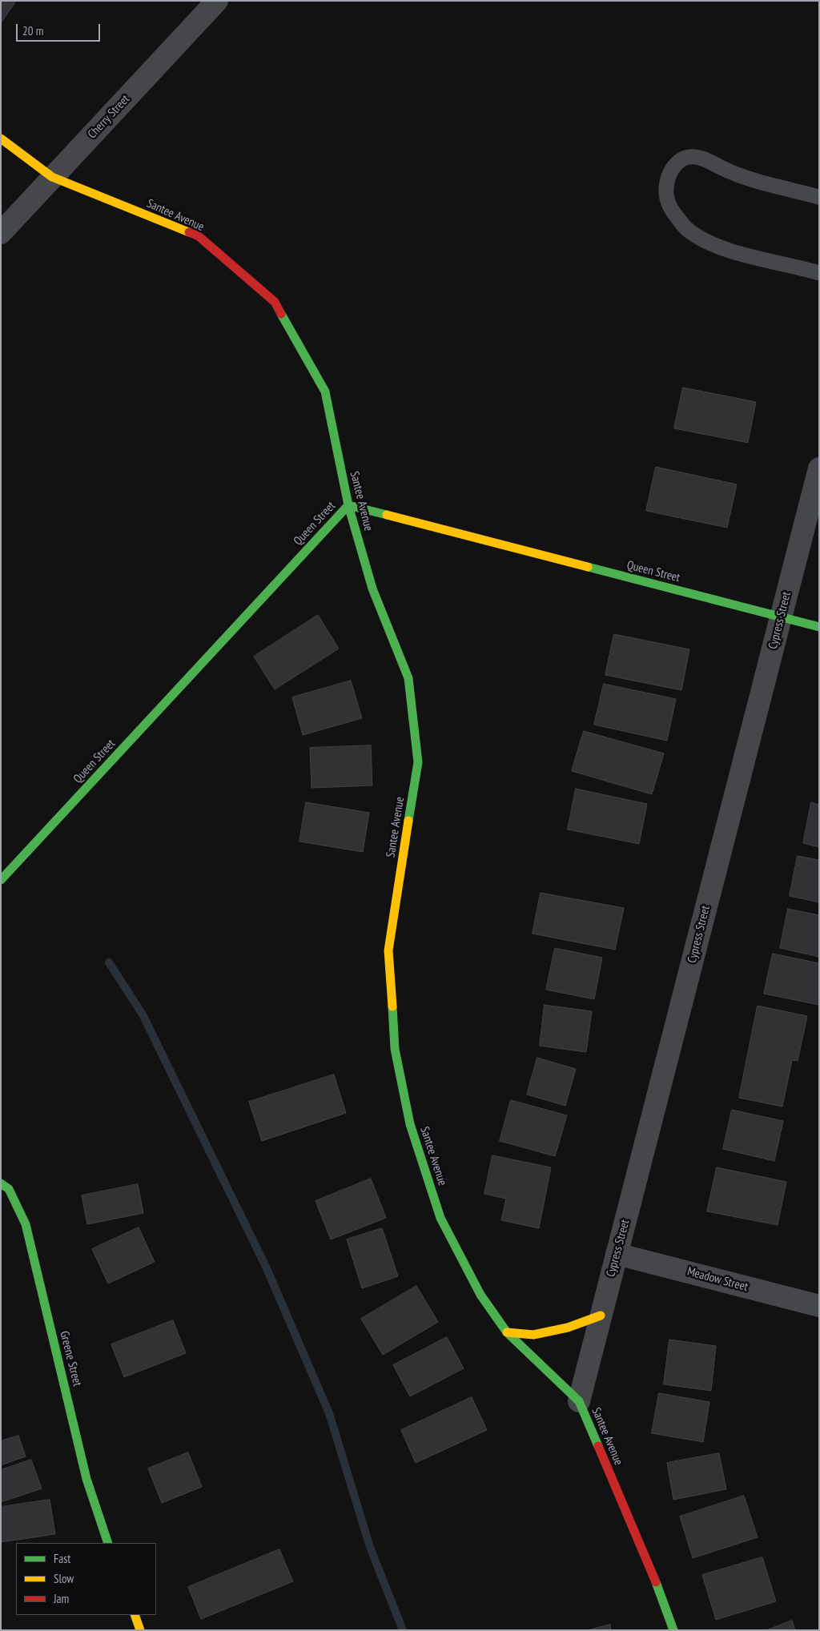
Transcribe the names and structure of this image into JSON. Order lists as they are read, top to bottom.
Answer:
{
  "streets": {
    "street": [
      "Cherry Street",
      "Santee Avenue",
      "Queen Street",
      "Cypress Street",
      "Meadow Street",
      "Greene Street"
    ]
  },
  "crossings": [
    ["Cherry Street", "Santee Avenue"],
    ["Santee Avenue", "Queen Street"],
    ["Santee Avenue", "Cypress Street"],
    ["Queen Street", "Cypress Street"],
    ["Cypress Street", "Meadow Street"]
  ],
  "legend": ["Fast", "Slow", "Jam"],
  "scale_bar": "20 m"
}
